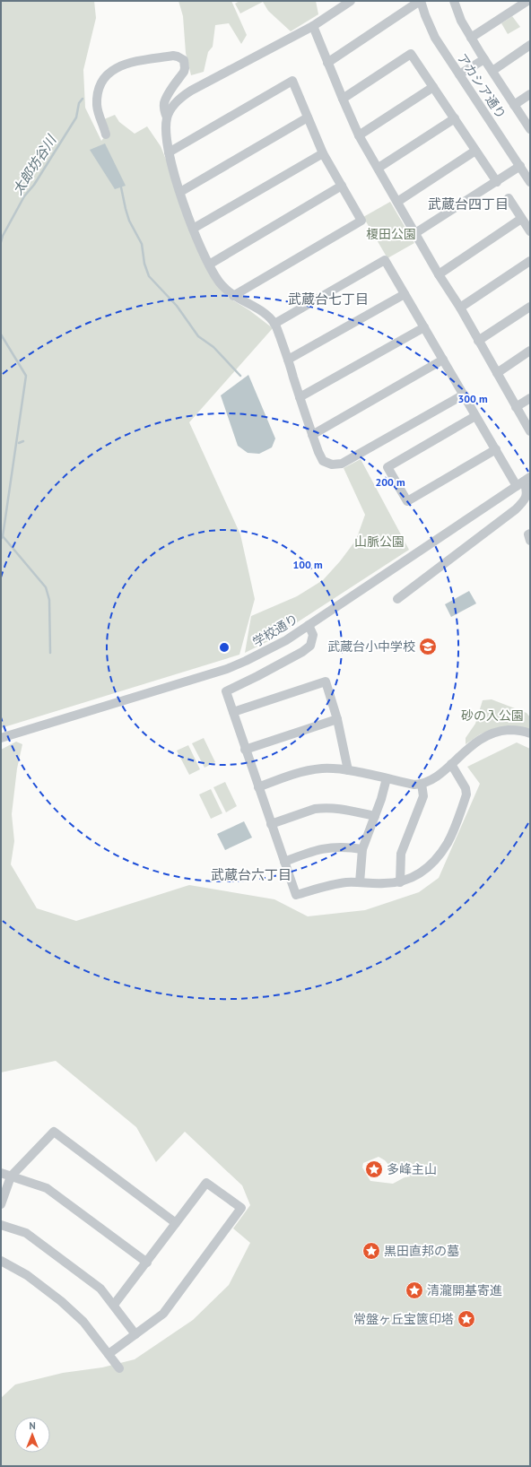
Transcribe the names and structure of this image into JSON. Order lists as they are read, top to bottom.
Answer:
{
  "streets": {
    "street": ["アカシア通り", "学校通り"]
  },
  "districts": ["武蔵台四丁目", "武蔵台七丁目", "武蔵台六丁目"],
  "water": ["太郎坊谷川"],
  "parks": ["榎田公園", "山脈公園", "砂の入公園"],
  "places": {
    "school or university": ["武蔵台小中学校"],
    "place": [
      "多峰主山",
      "黒田直邦の墓",
      "清瀧開基寄進",
      "常盤ヶ丘宝篋印塔"
    ]
  },
  "north": "top",
  "rings": ["300 m", "200 m", "100 m"]
}
